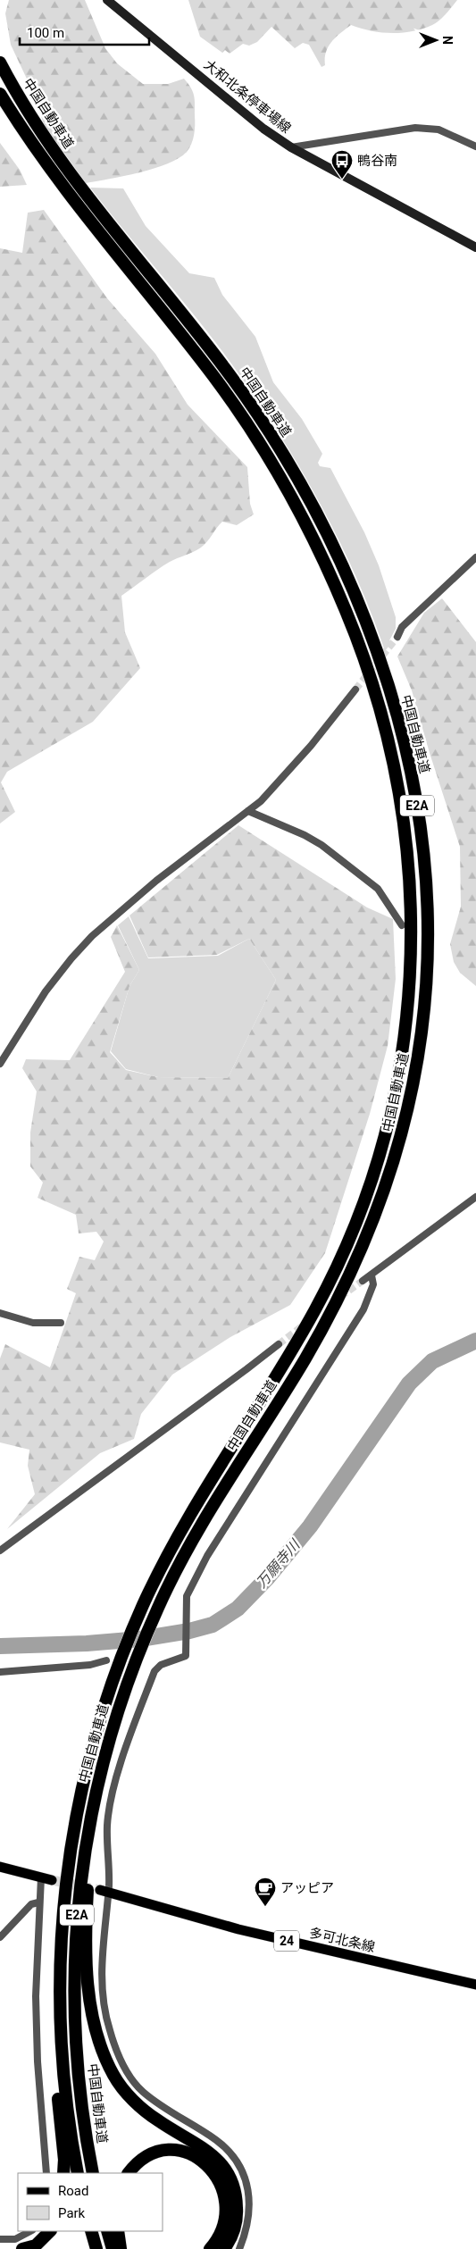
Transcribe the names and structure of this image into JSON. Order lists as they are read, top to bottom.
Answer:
{
  "streets": {
    "highway": ["中国自動車道", "E2A"],
    "main road": ["大和北条停車場線", "多可北条線", "24"]
  },
  "water": ["万願寺川"],
  "places": {
    "bus stop": ["鴨谷南"],
    "cafe": ["アッピア"]
  },
  "legend": ["Road", "Park"],
  "scale_bar": "100 m",
  "north": "right"
}
